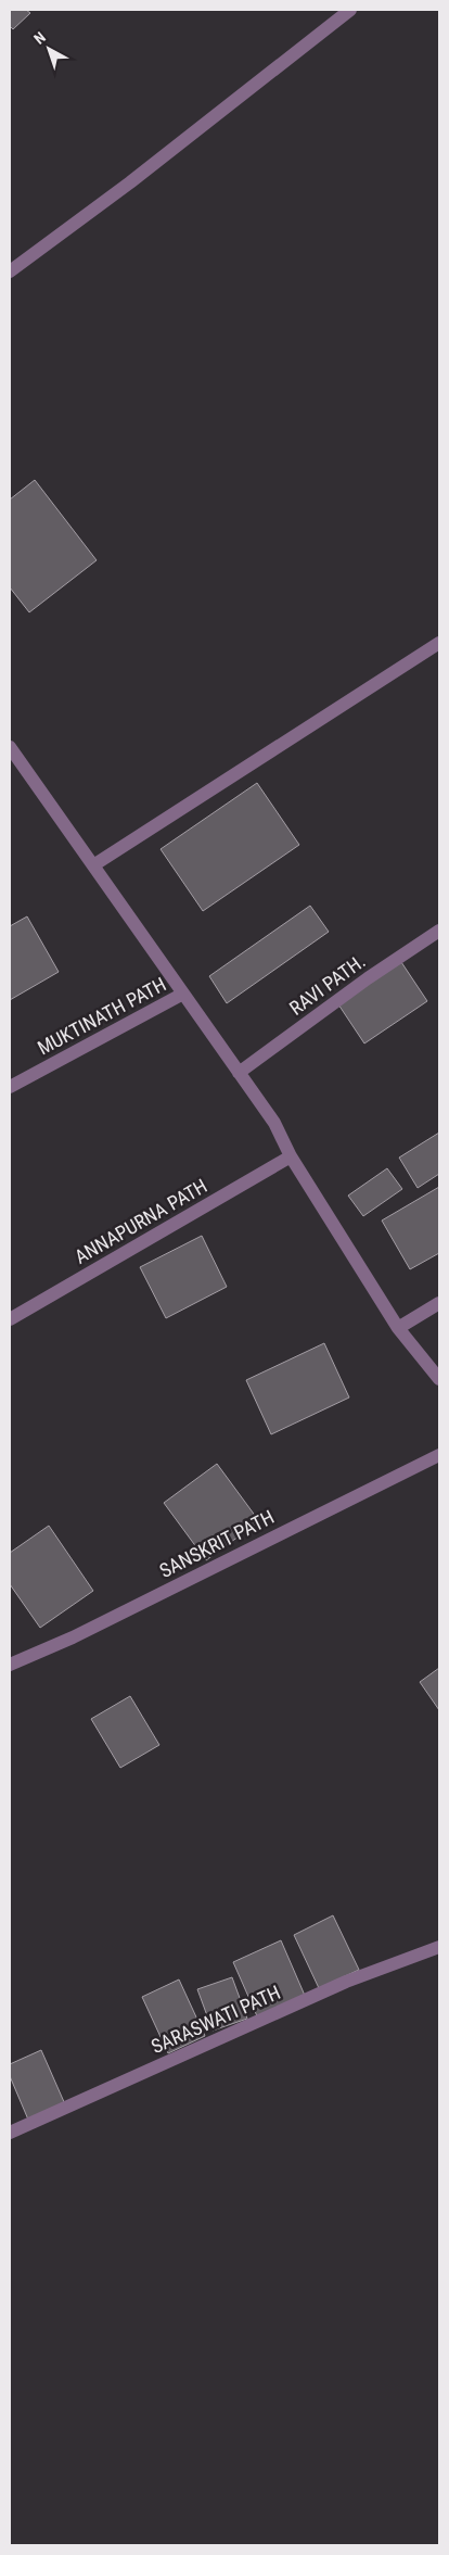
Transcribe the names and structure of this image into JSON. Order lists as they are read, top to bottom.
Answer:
{
  "streets": {
    "street": [
      "RAVI PATH.",
      "MUKTINATH PATH",
      "ANNAPURNA PATH",
      "SANSKRIT PATH",
      "SARASWATI PATH"
    ]
  },
  "north": "top left"
}
